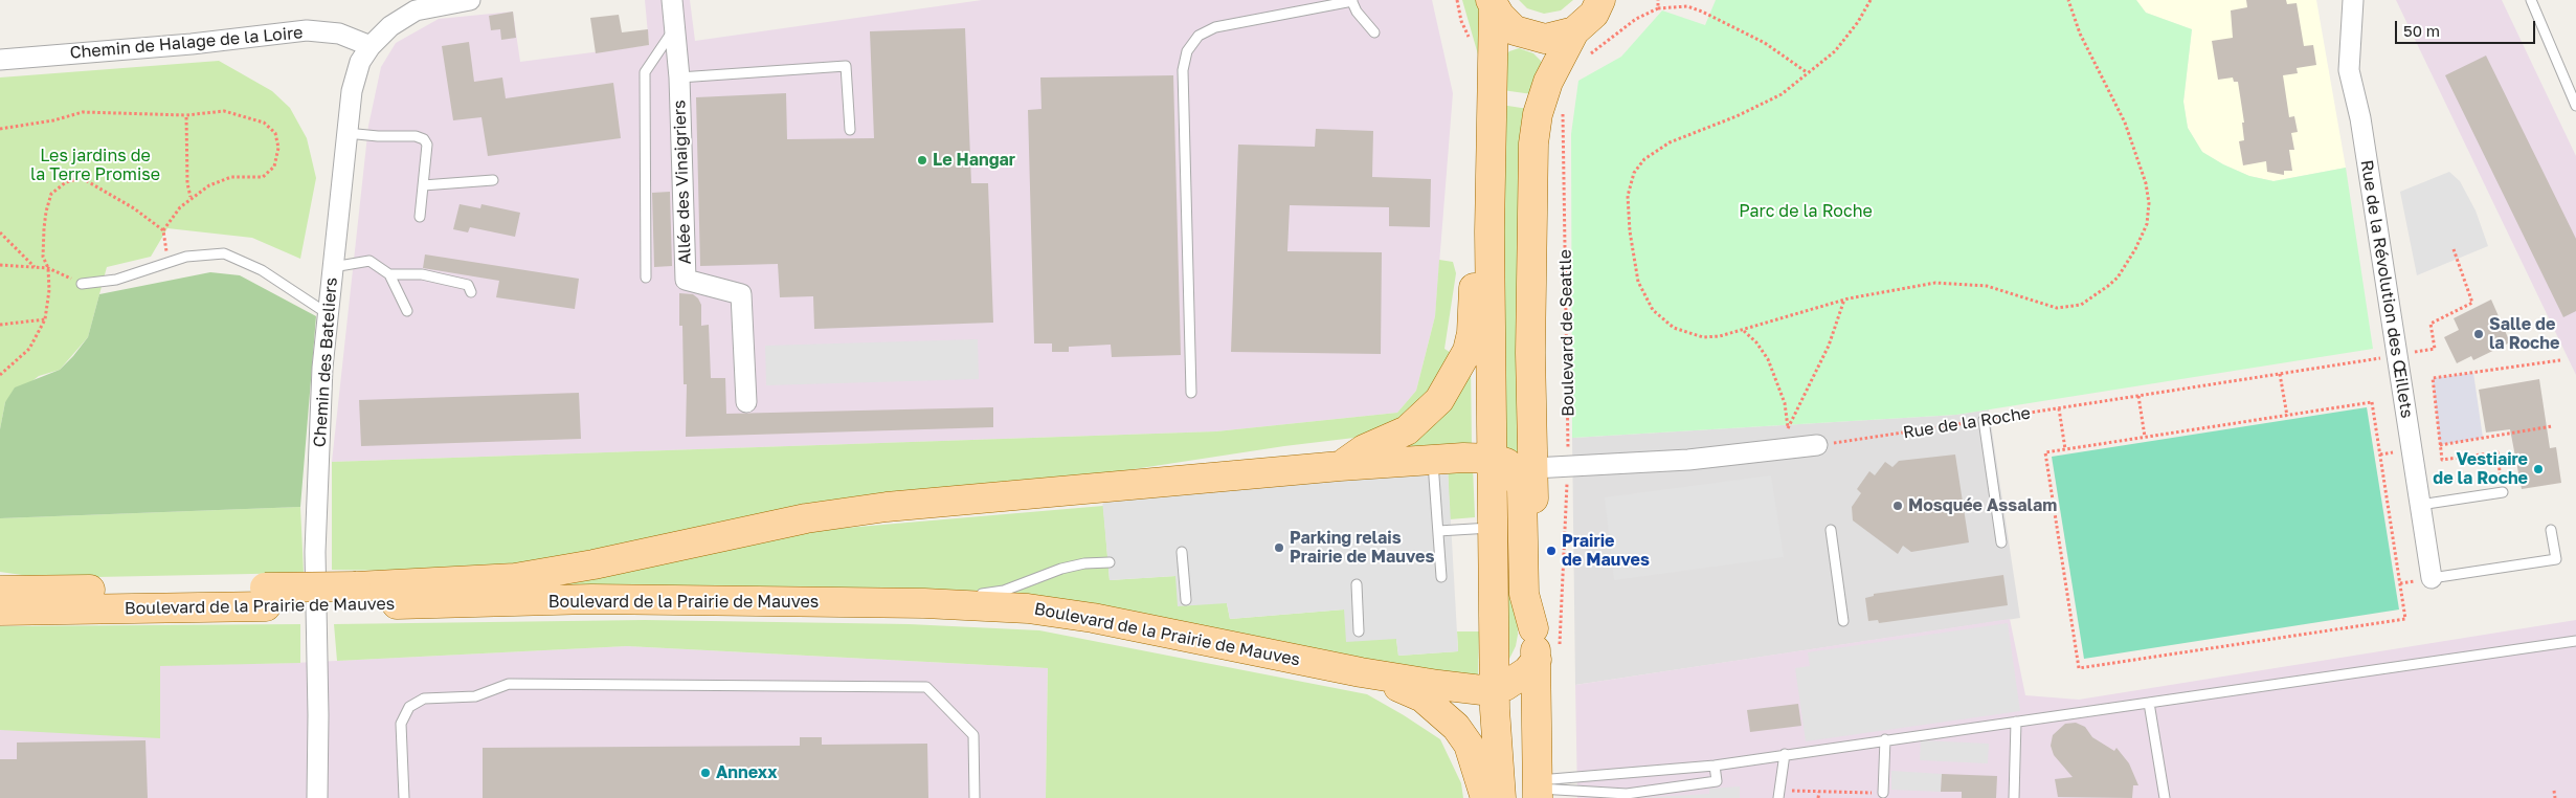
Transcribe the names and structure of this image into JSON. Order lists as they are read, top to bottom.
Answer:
{
  "streets": {
    "main road": ["Boulevard de Seattle", "Boulevard de la Prairie de Mauves"],
    "street": [
      "Chemin de Halage de la Loire",
      "Allée des Vinaigriers",
      "Rue de la Révolution des Œillets",
      "Chemin des Bateliers"
    ],
    "path": ["Rue de la Roche"]
  },
  "crossings": [
    ["Chemin de Halage de la Loire", "Chemin des Bateliers"],
    ["Rue de la Révolution des Œillets", "Rue de la Roche"],
    ["Boulevard de Seattle", "Boulevard de la Prairie de Mauves"]
  ],
  "parks": ["Les jardins de la Terre Promise", "Parc de la Roche"],
  "places": [
    "Le Hangar",
    "Salle de la Roche",
    "Vestiaire de la Roche",
    "Mosquée Assalam",
    "Parking relais Prairie de Mauves",
    "Prairie de Mauves",
    "Annexx"
  ],
  "scale_bar": "50 m"
}
